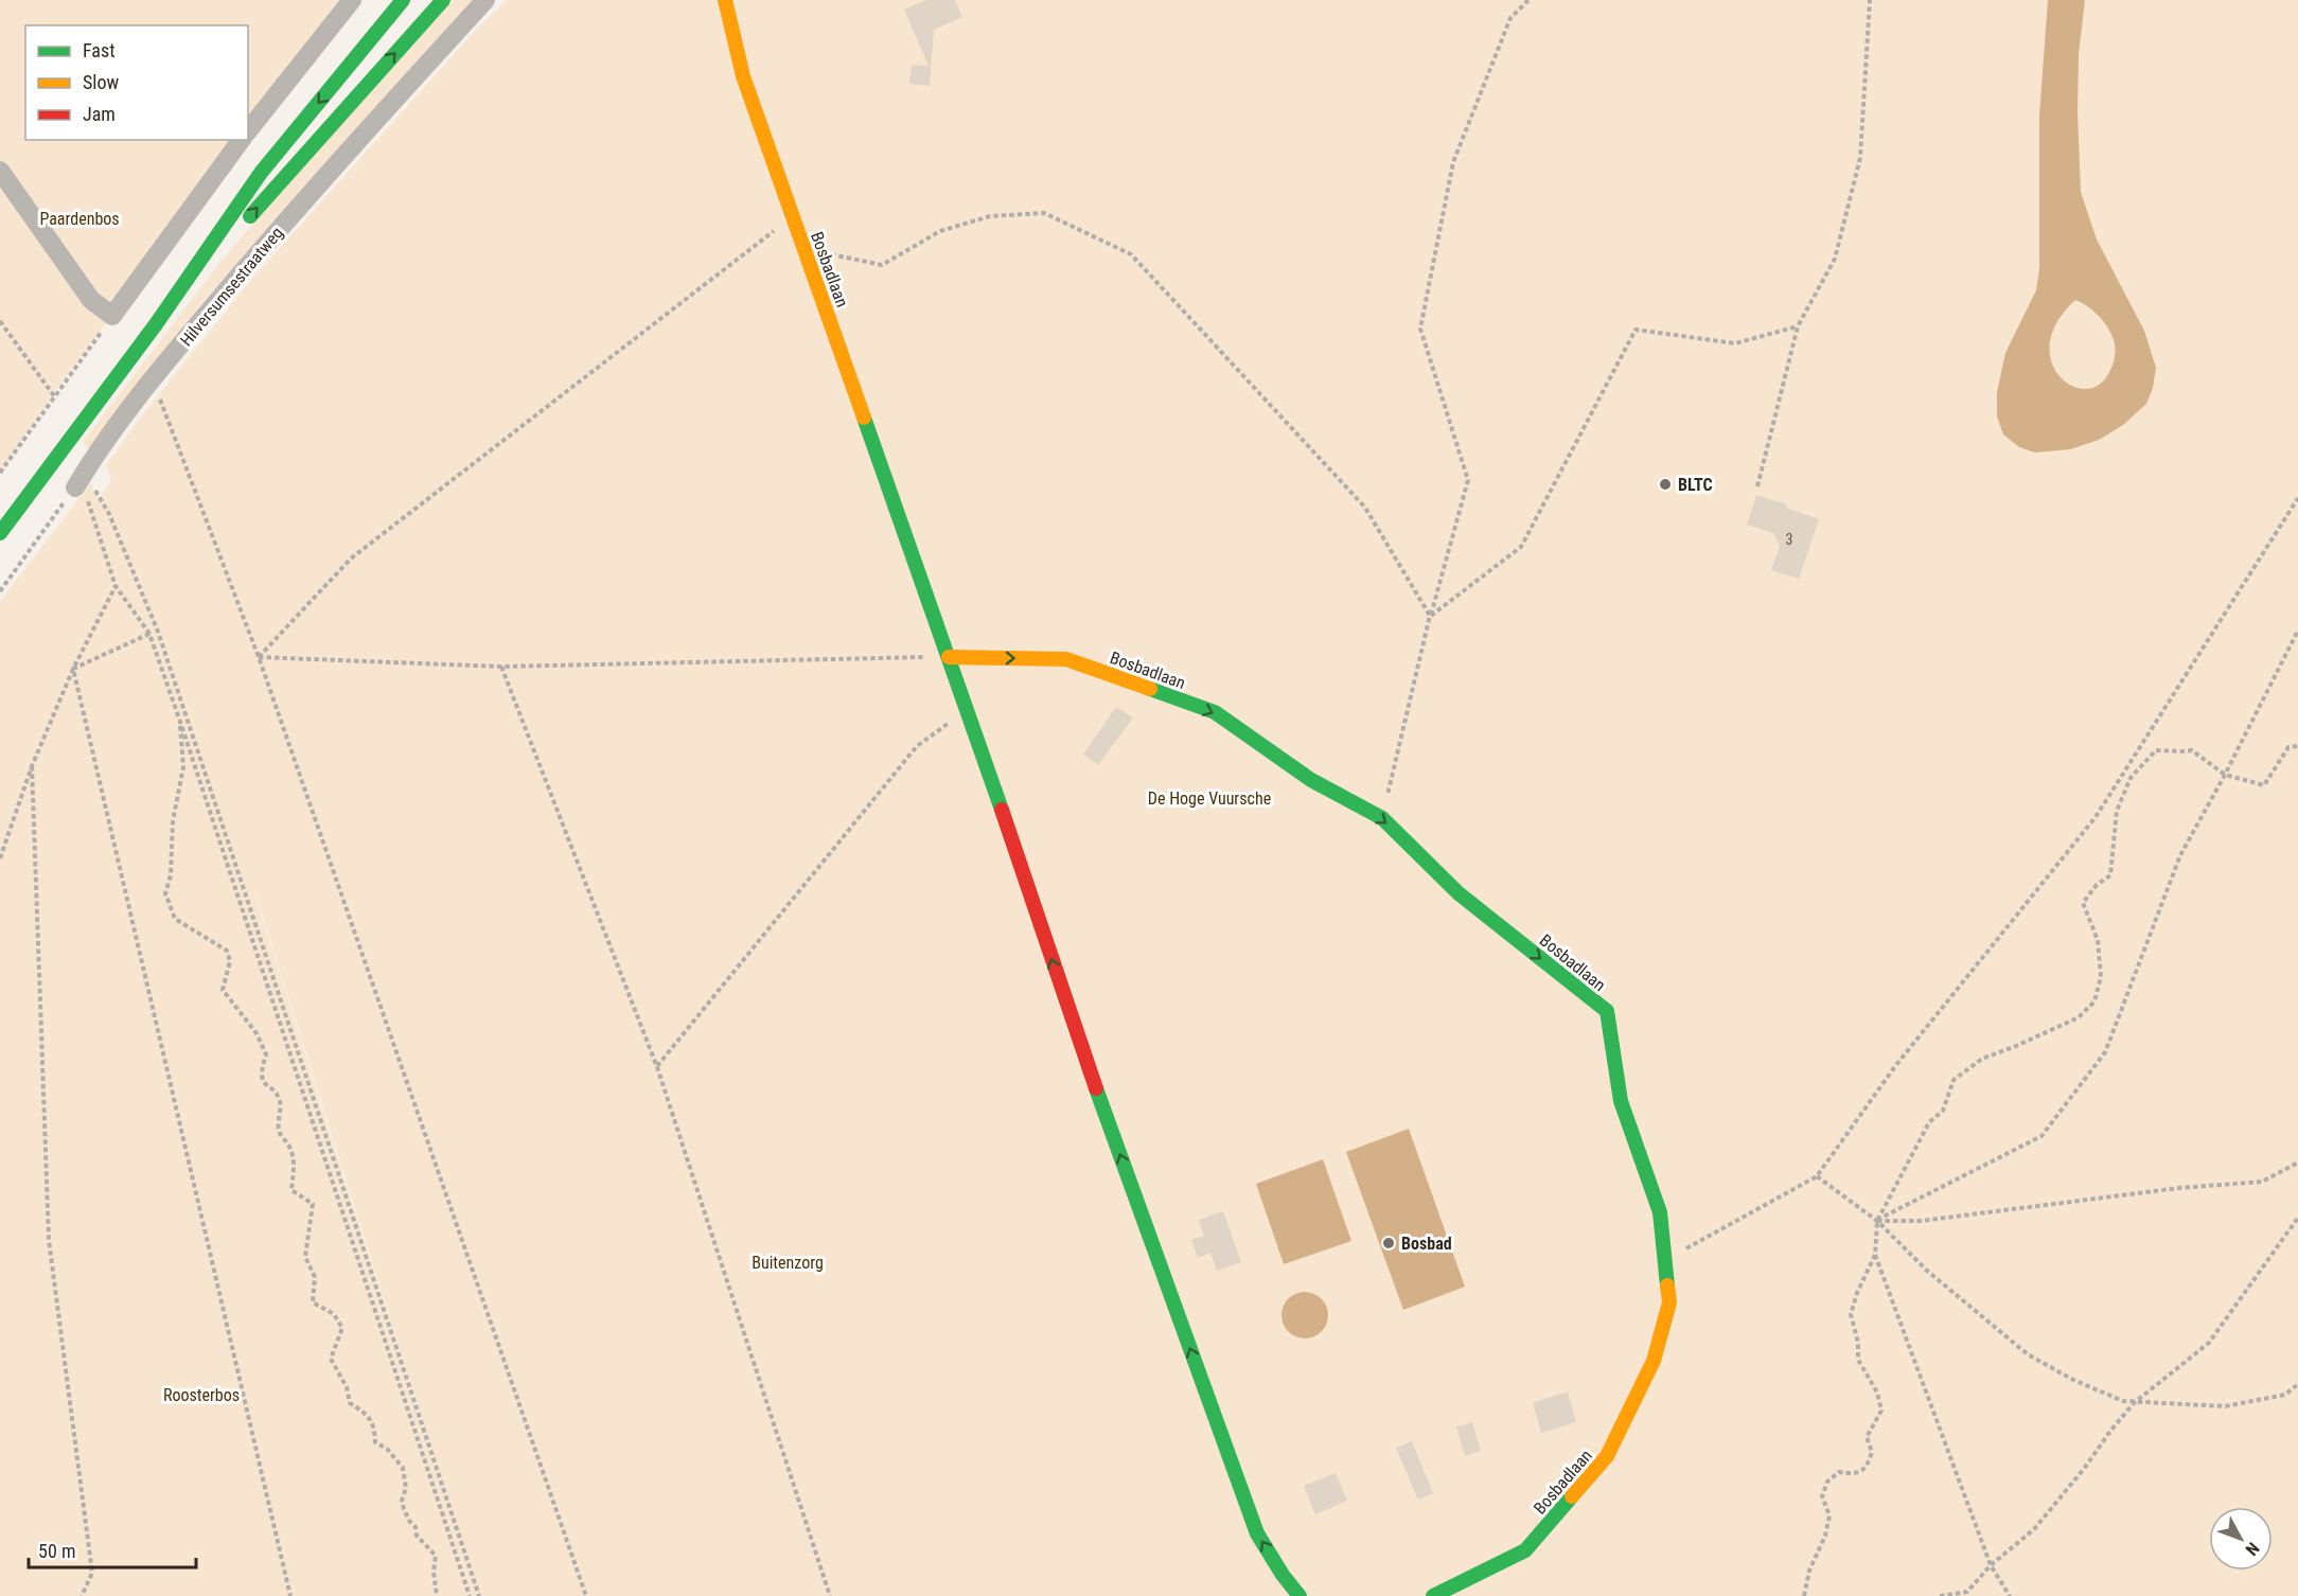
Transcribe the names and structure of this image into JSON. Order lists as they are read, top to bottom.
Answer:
{
  "streets": {
    "street": ["Bosbadlaan", "Hilversumsestraatweg"]
  },
  "parks": [
    "Paardenbos",
    "De Hoge Vuursche",
    "Buitenzorg",
    "Roosterbos"
  ],
  "places": ["BLTC", "Bosbad"],
  "house_numbers": ["3"],
  "legend": ["Fast", "Slow", "Jam"],
  "scale_bar": "50 m",
  "north": "bottom right"
}
